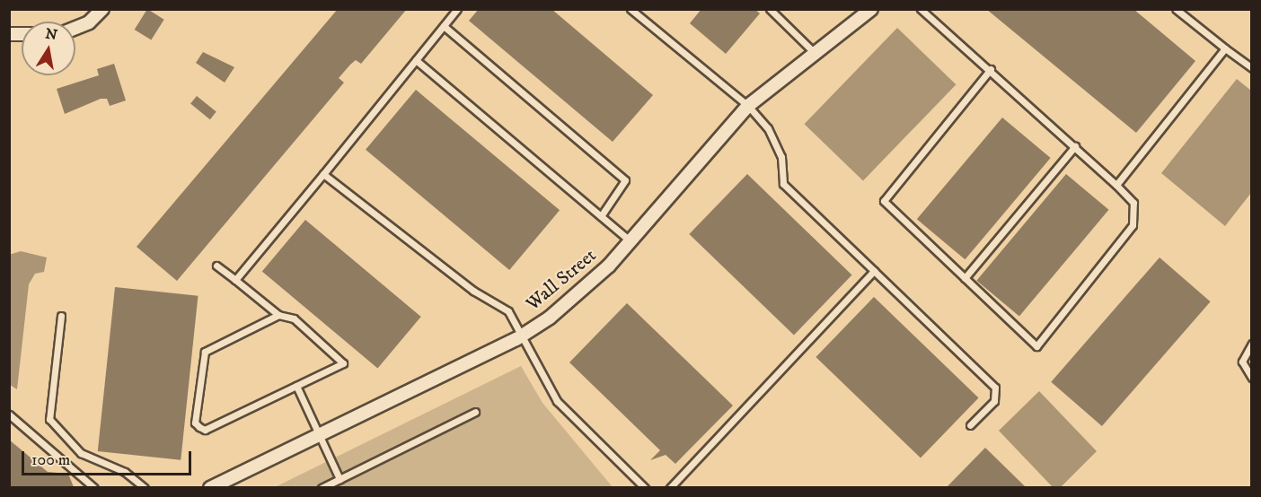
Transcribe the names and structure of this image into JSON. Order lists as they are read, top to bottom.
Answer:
{
  "streets": {
    "street": ["Wall Street"]
  },
  "scale_bar": "100 m",
  "north": "top"
}
